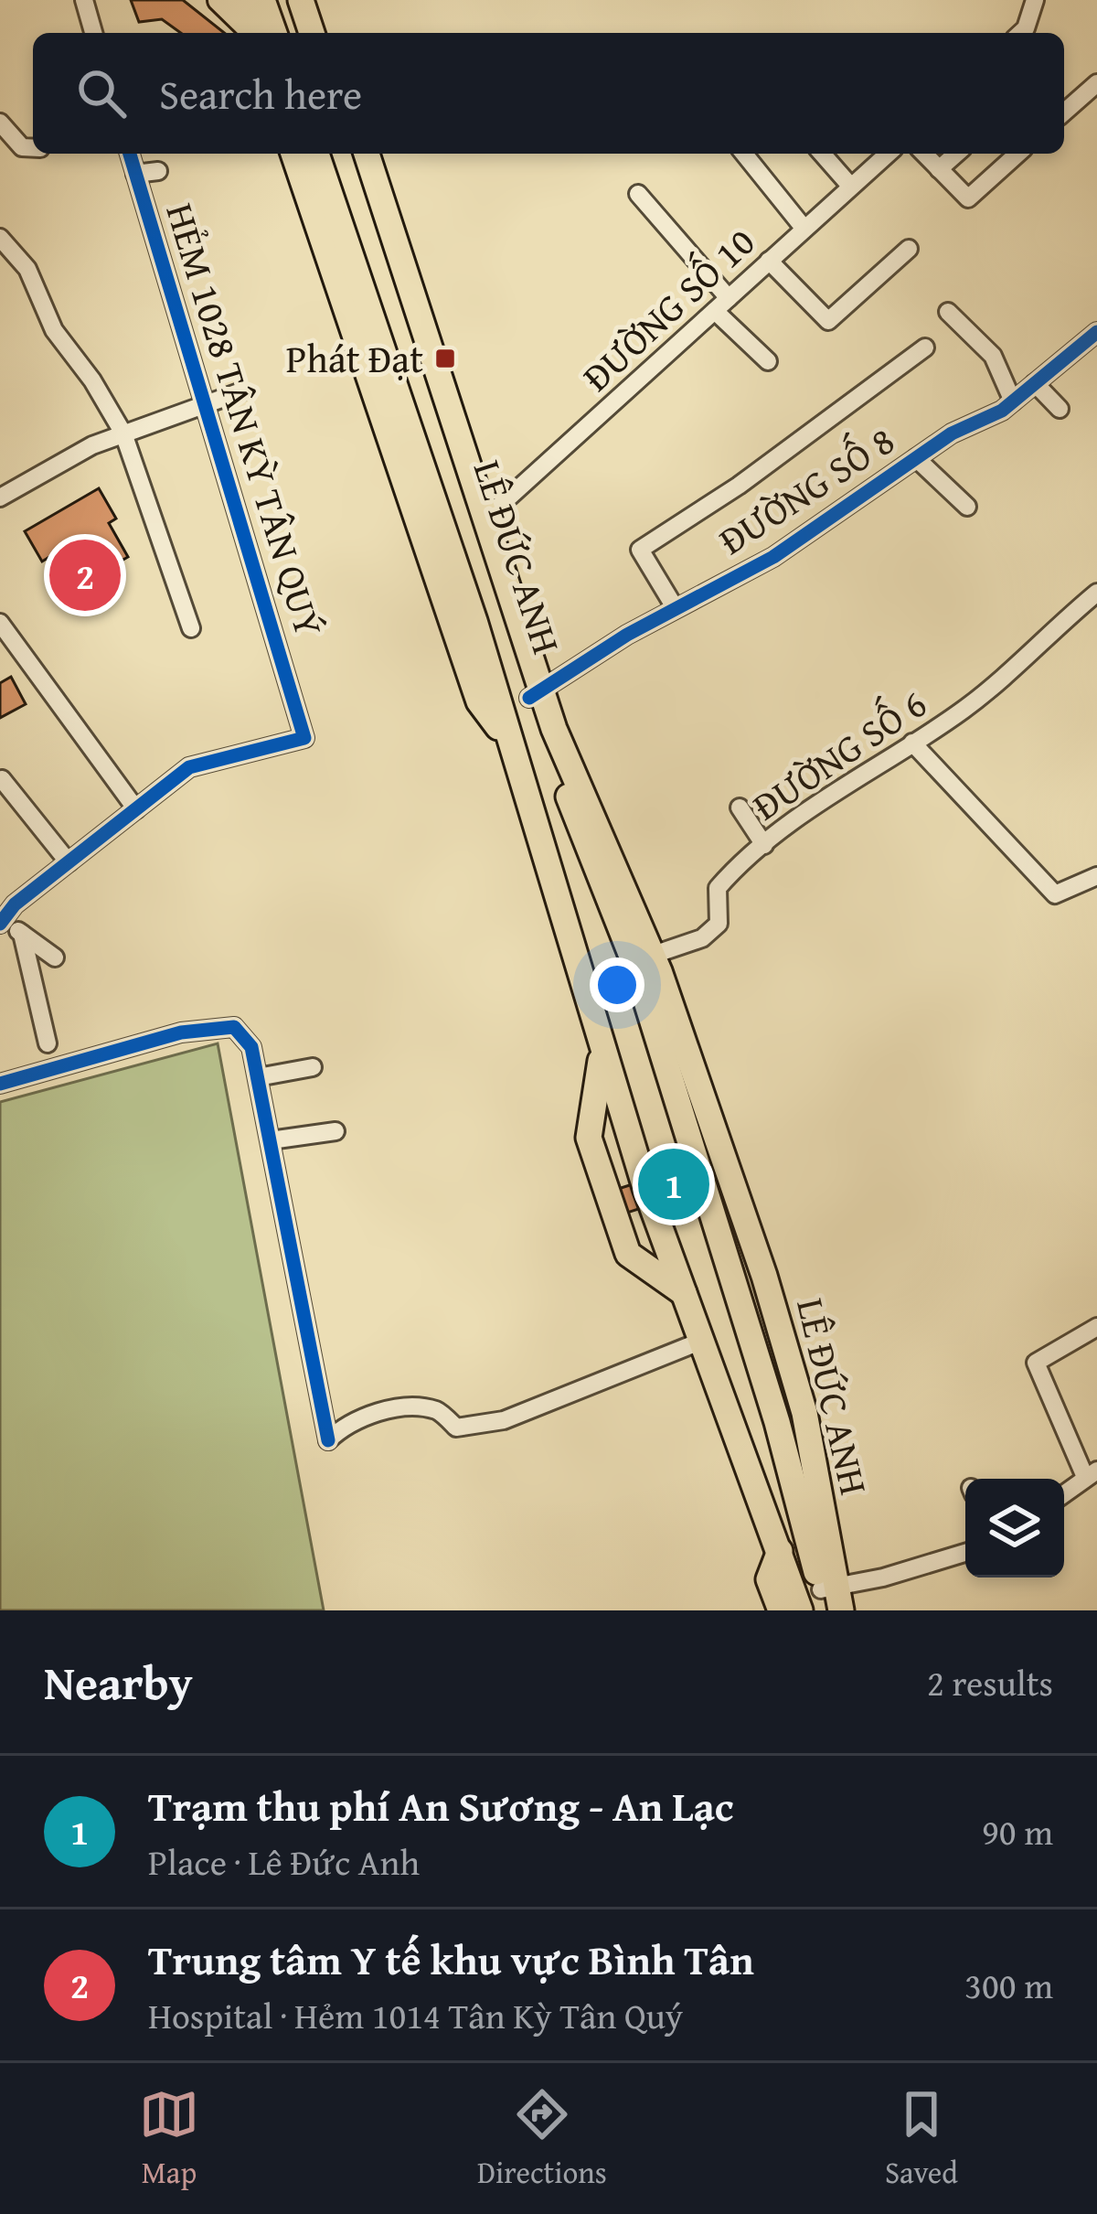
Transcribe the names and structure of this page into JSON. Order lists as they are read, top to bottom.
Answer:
{
  "streets": {
    "highway": ["LÊ ĐỨC ANH"],
    "street": [
      "ĐƯỜNG SỐ 10",
      "HẺM 1028 TÂN KỲ TÂN QUÝ",
      "ĐƯỜNG SỐ 8",
      "ĐƯỜNG SỐ 6"
    ]
  },
  "crossings": [
    ["ĐƯỜNG SỐ 10", "LÊ ĐỨC ANH"],
    ["ĐƯỜNG SỐ 8", "LÊ ĐỨC ANH"],
    ["LÊ ĐỨC ANH", "ĐƯỜNG SỐ 6"]
  ],
  "places": {
    "transit": ["Phát Đạt"]
  },
  "page": {
    "search": "Search here",
    "pins": ["2", "1"],
    "heading": ["Nearby", "2 results"],
    "list": [
      {
        "mark": "1",
        "name": "Trạm thu phí An Sương - An Lạc",
        "note": "Place · Lê Đức Anh",
        "value": "90 m"
      },
      {
        "mark": "2",
        "name": "Trung tâm Y tế khu vực Bình Tân",
        "note": "Hospital · Hẻm 1014 Tân Kỳ Tân Quý",
        "value": "300 m"
      }
    ],
    "nav": ["Map", "Directions", "Saved"]
  }
}
